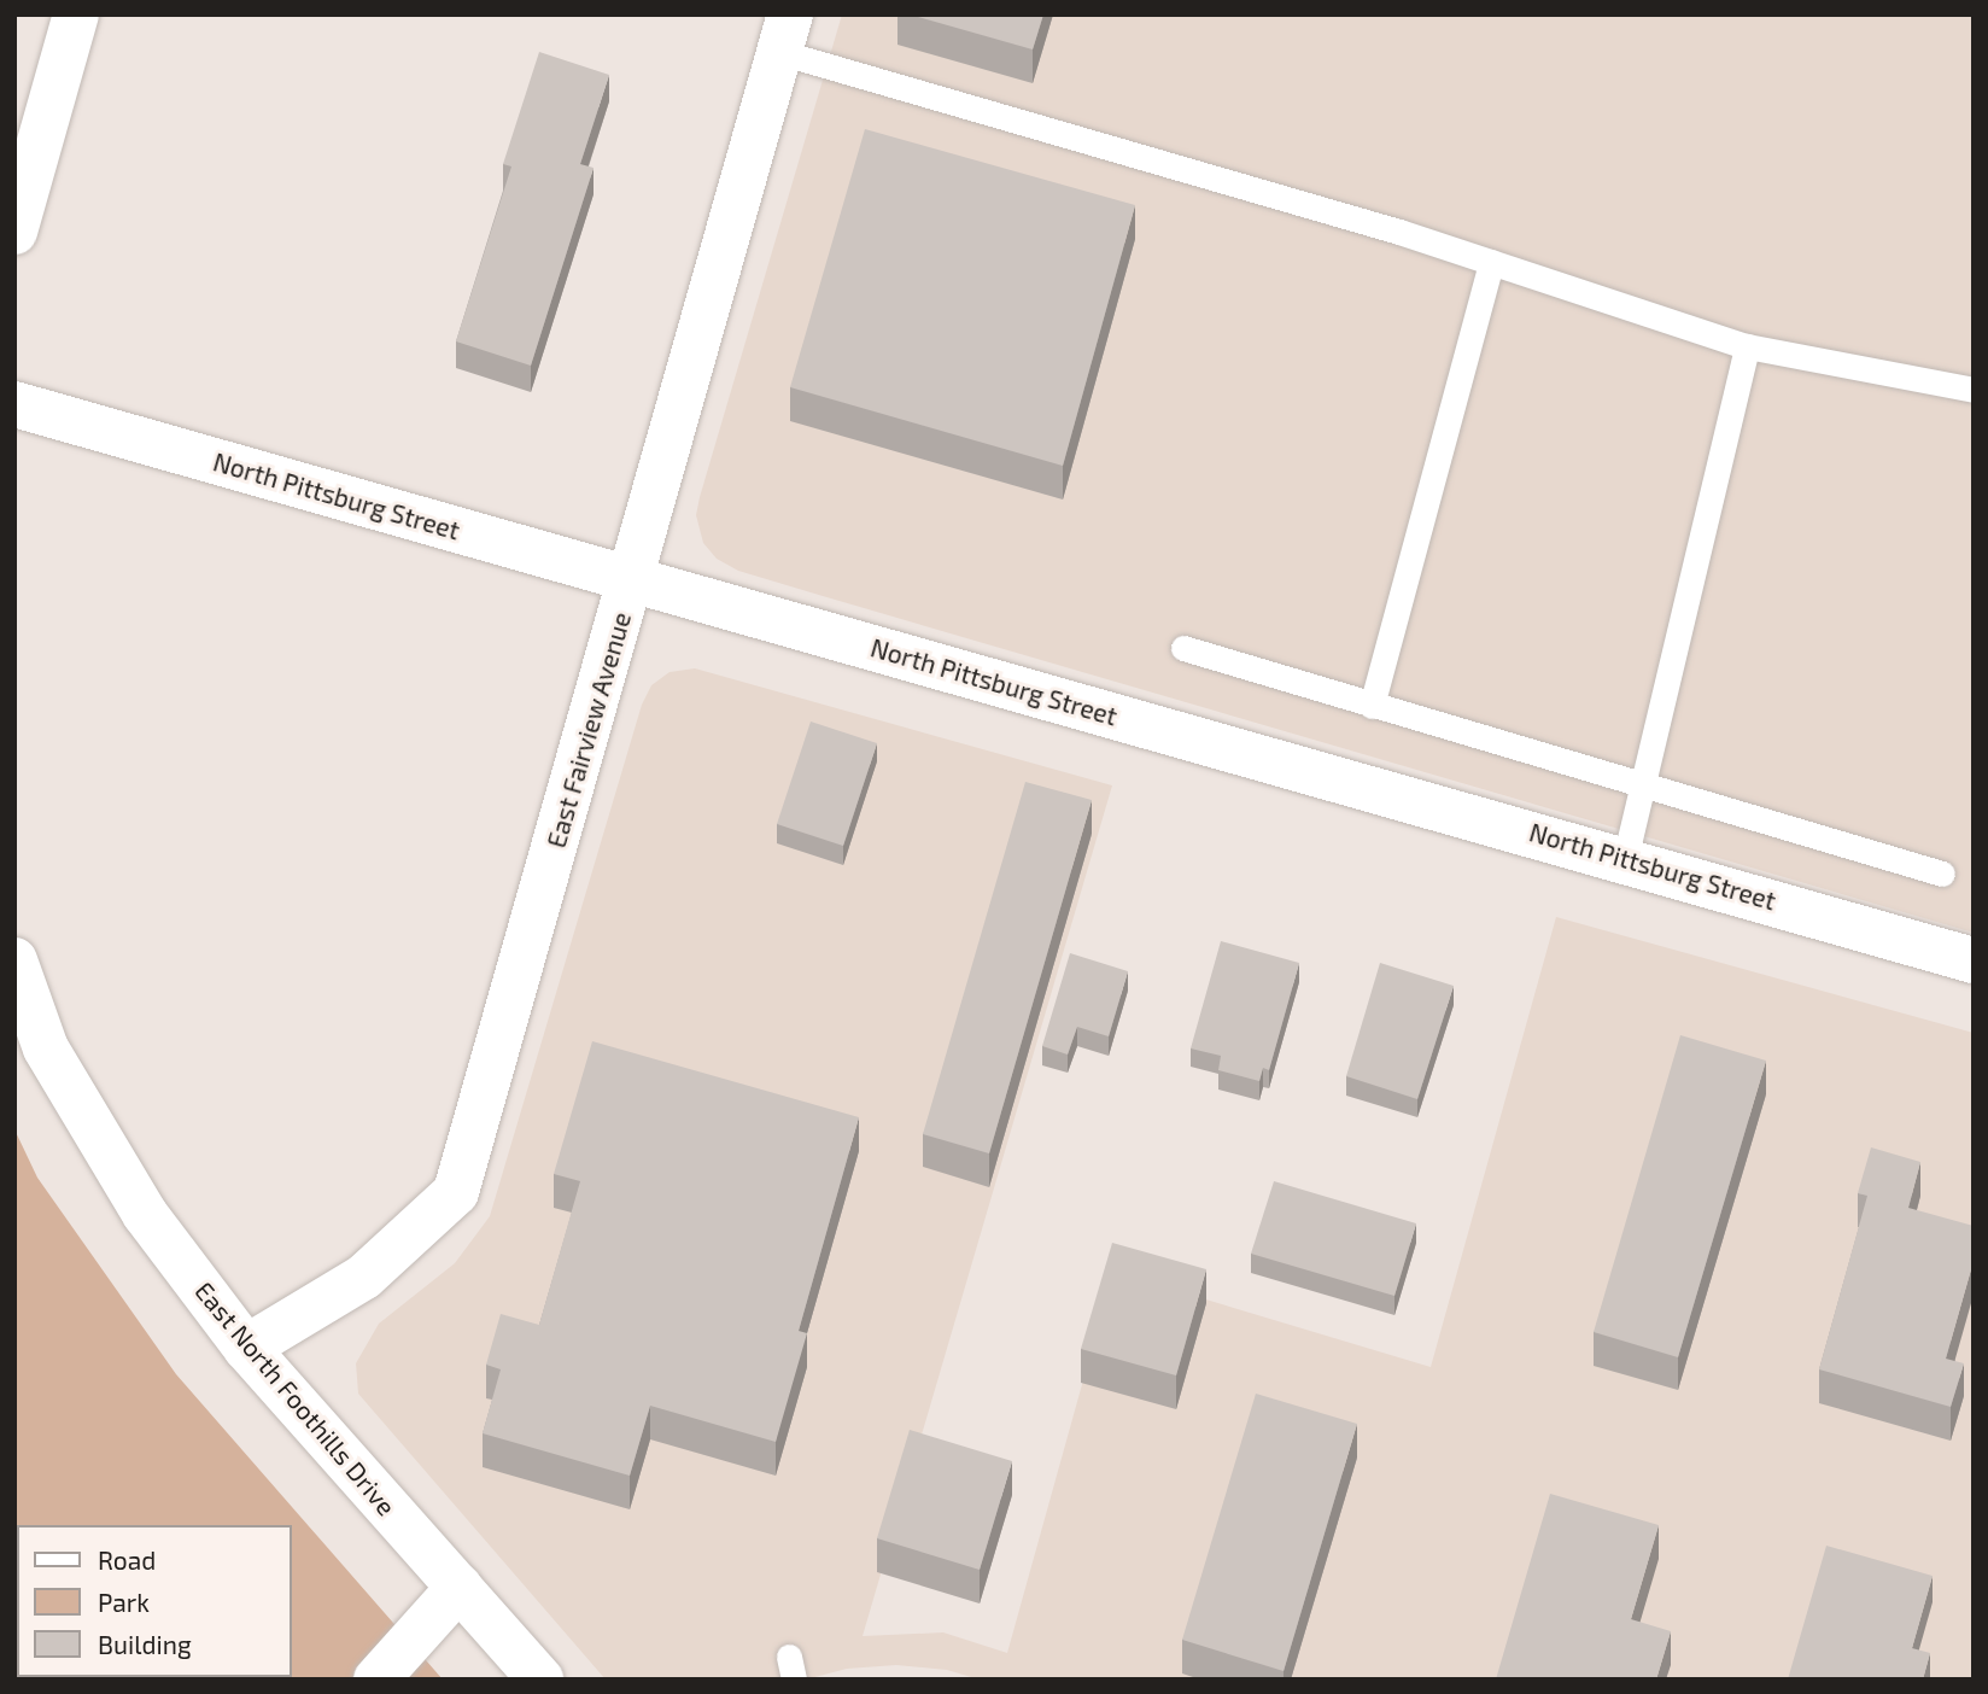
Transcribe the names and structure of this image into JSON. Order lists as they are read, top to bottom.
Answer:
{
  "streets": {
    "street": ["North Pittsburg Street", "East Fairview Avenue", "East North Foothills Drive"]
  },
  "crossings": [
    ["North Pittsburg Street", "East Fairview Avenue"],
    ["East Fairview Avenue", "East North Foothills Drive"]
  ],
  "legend": ["Road", "Park", "Building"]
}
